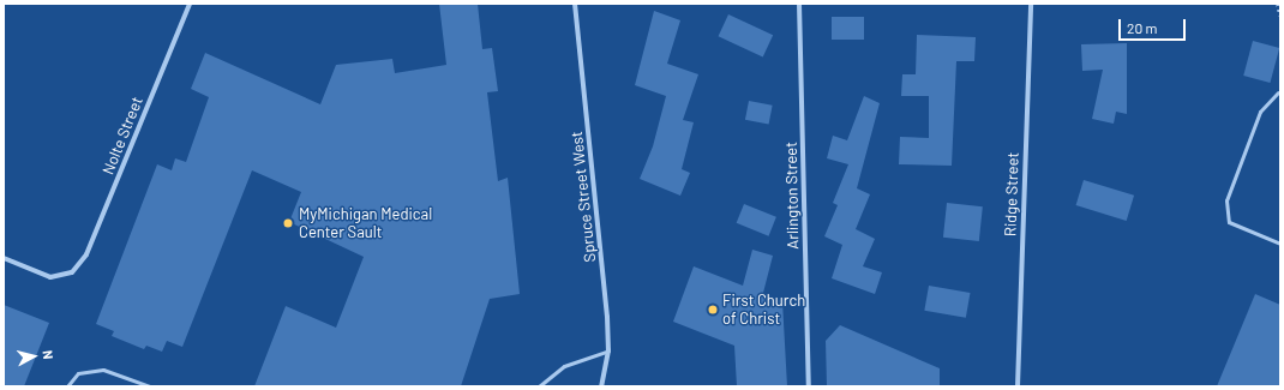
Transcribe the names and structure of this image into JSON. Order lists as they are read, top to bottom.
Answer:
{
  "streets": {
    "street": [
      "Nolte Street",
      "Ridge Street",
      "Arlington Street",
      "Spruce Street West"
    ]
  },
  "places": ["MyMichigan Medical Center Sault", "First Church of Christ"],
  "scale_bar": "20 m",
  "north": "right"
}
